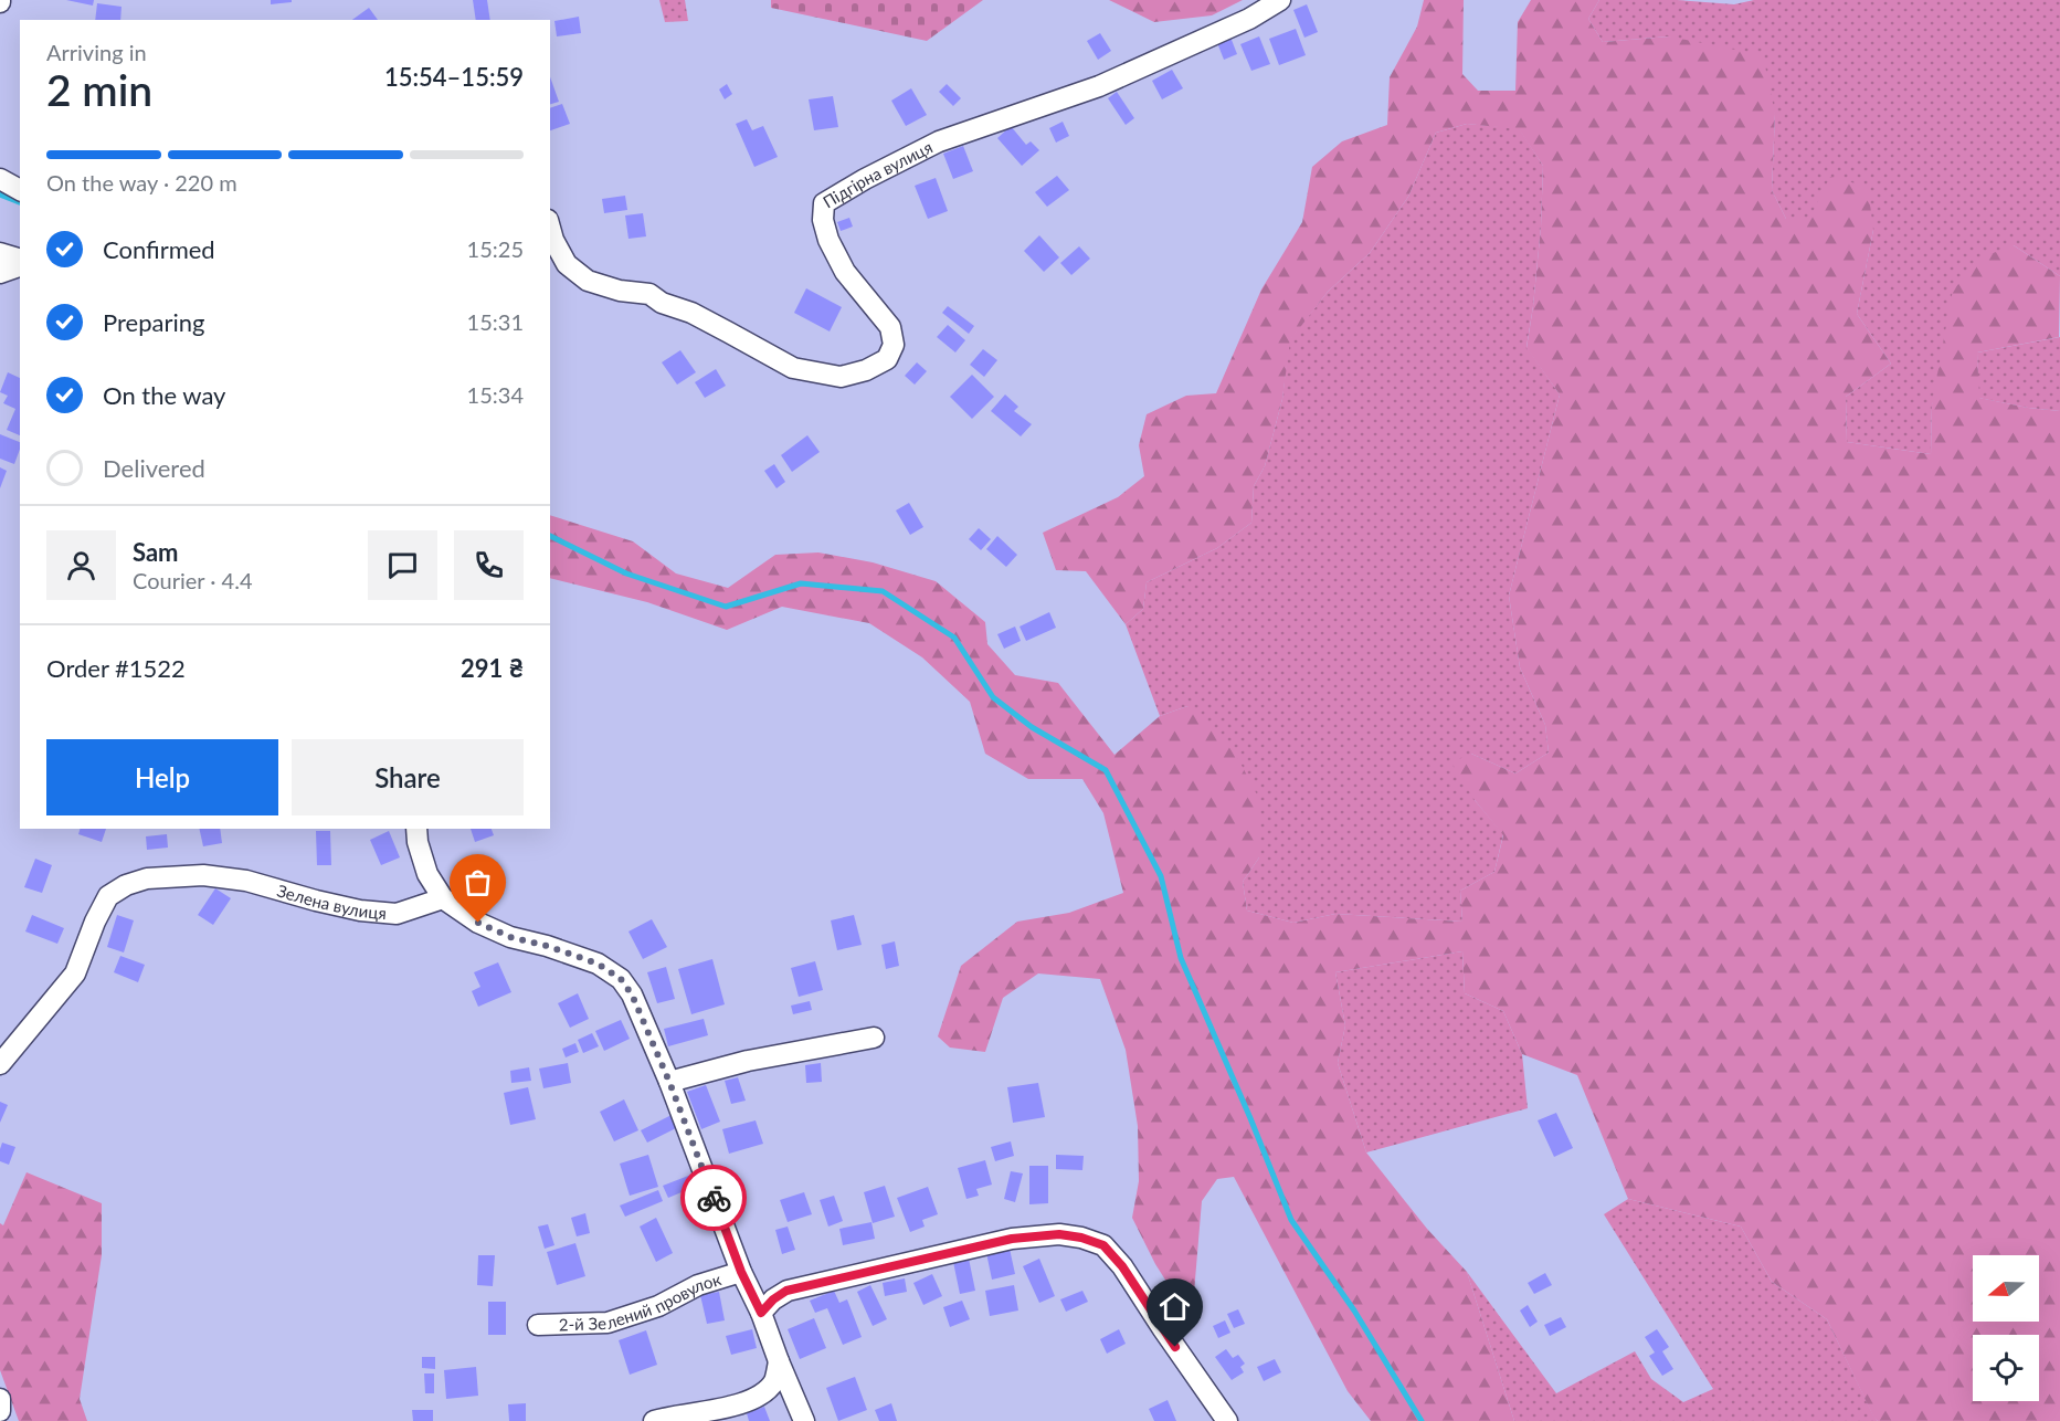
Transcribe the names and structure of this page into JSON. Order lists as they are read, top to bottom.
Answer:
{
  "streets": {
    "street": ["Підгірна вулиця", "Зелена вулиця", "2-й Зелений провулок"]
  },
  "north": "left",
  "page": {
    "heading": ["2 min", "Arriving in", "15:54–15:59"],
    "panel": [
      "Sam",
      "Courier · 4.4",
      "Order #1522",
      "291 ₴"
    ],
    "bar": "On the way · 220 m",
    "list": [
      ["Confirmed", "15:25"],
      ["Preparing", "15:31"],
      ["On the way", "15:34"],
      "Delivered"
    ],
    "buttons": ["Help", "Share"]
  }
}
